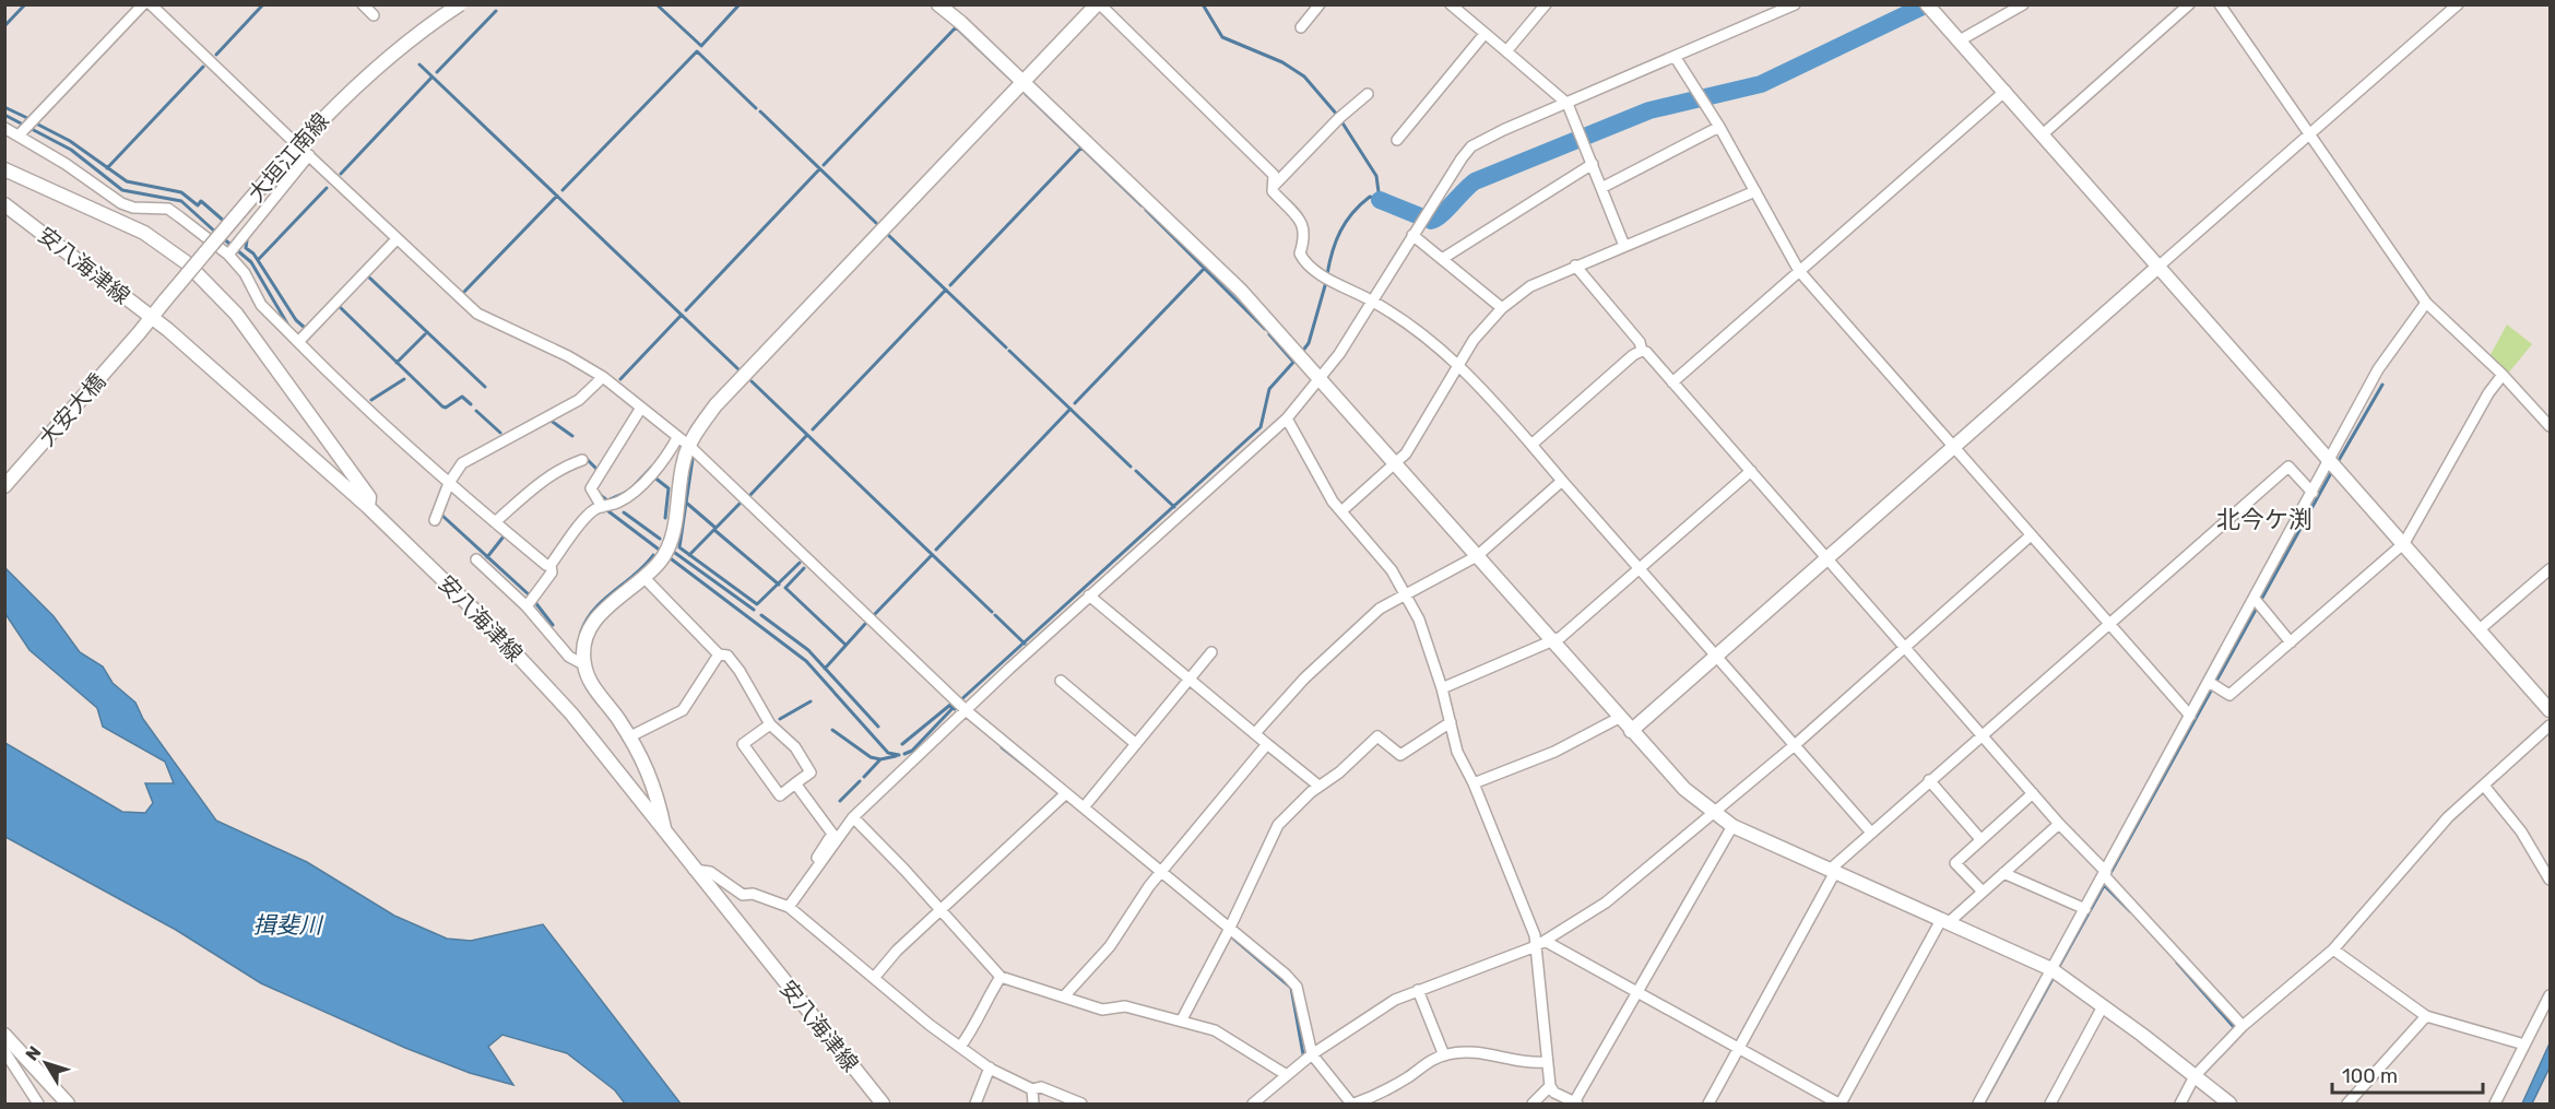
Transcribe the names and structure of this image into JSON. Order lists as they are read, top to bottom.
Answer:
{
  "streets": {
    "street": ["大垣江南線", "安八海津線", "大安大橋"]
  },
  "crossings": [
    ["大垣江南線", "安八海津線"],
    ["大垣江南線", "大安大橋"]
  ],
  "districts": ["北今ケ渕"],
  "water": ["揖斐川"],
  "scale_bar": "100 m",
  "north": "top left"
}
